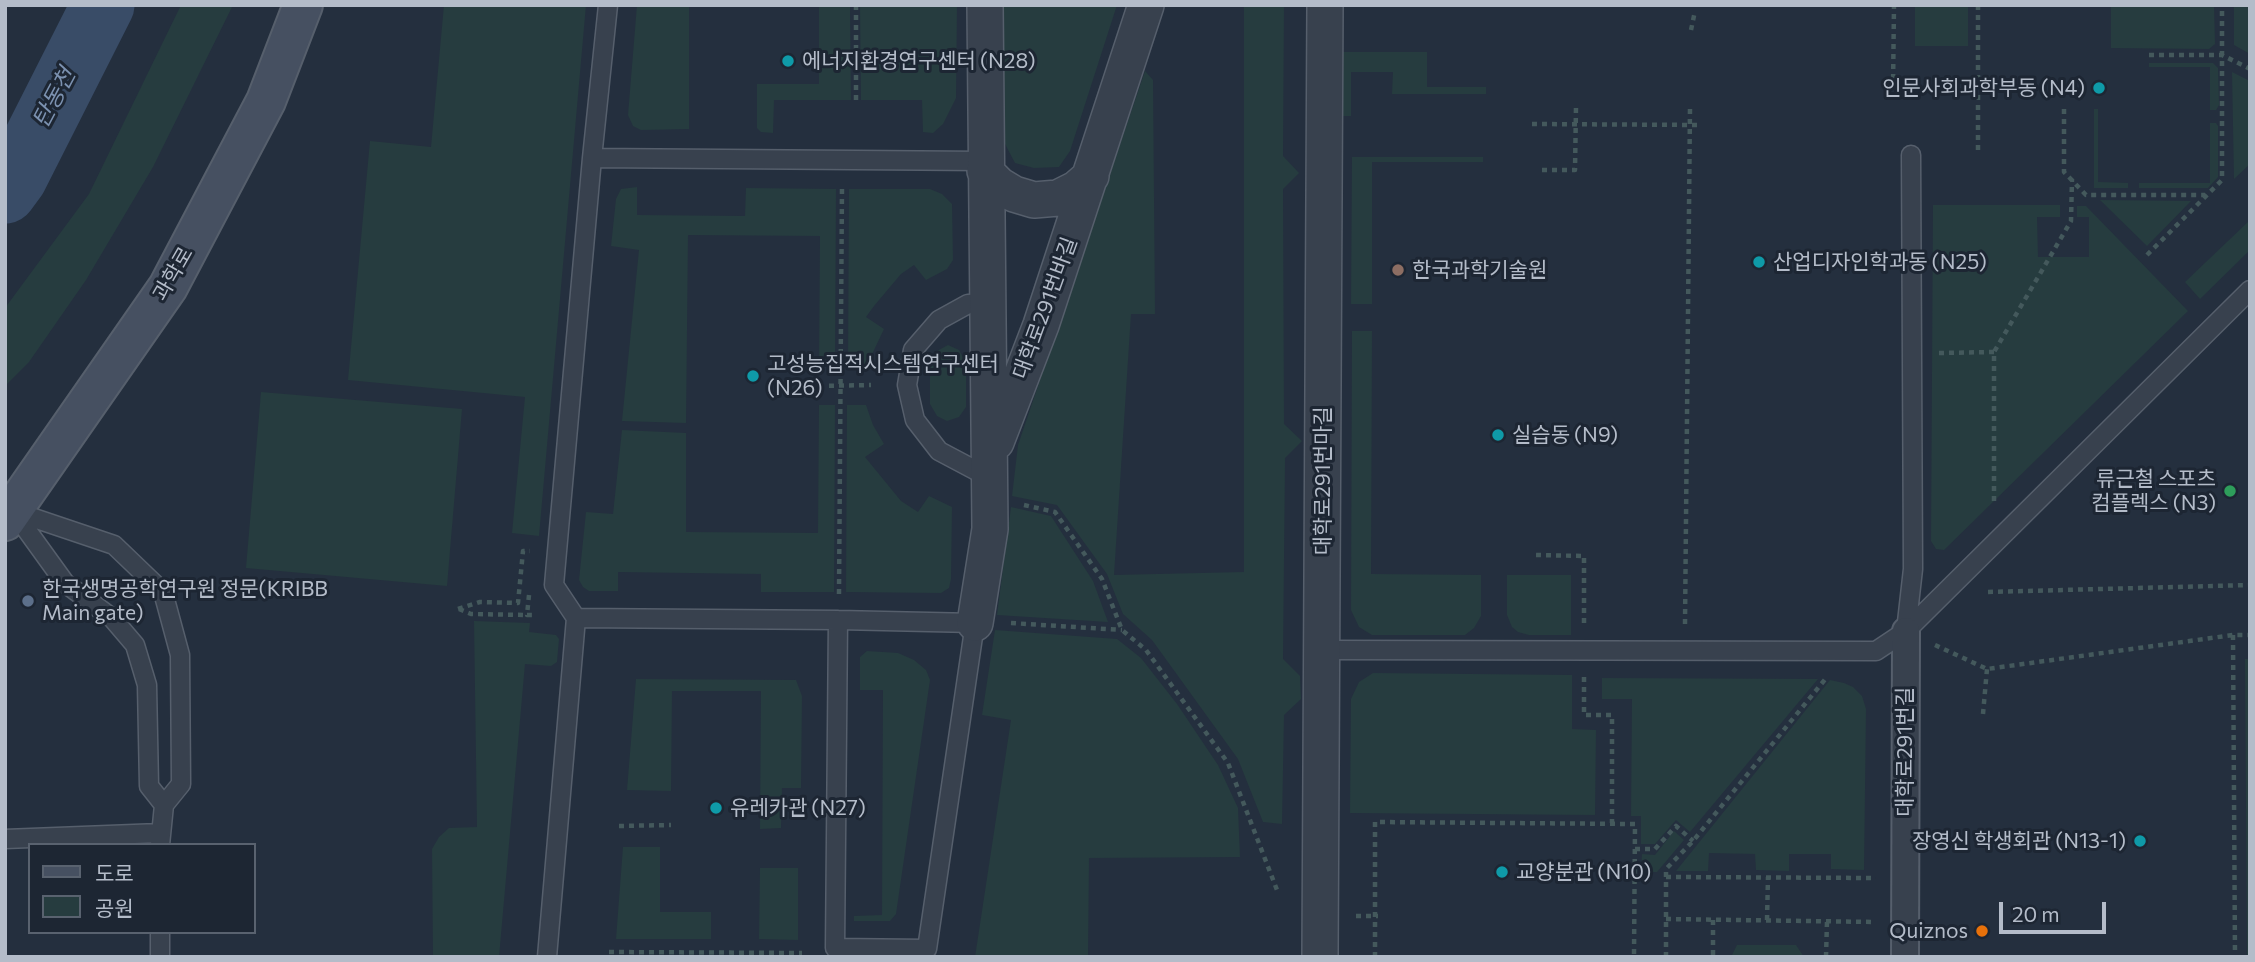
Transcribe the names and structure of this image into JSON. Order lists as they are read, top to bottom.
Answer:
{
  "streets": {
    "main road": ["과학로"],
    "street": ["대학로291번바길", "대학로291번마길", "대학로291번길"]
  },
  "water": ["탄동천"],
  "places": [
    "에너지환경연구센터 (N28)",
    "인문사회과학부동 (N4)",
    "산업디자인학과동 (N25)",
    "한국과학기술원",
    "고성능집적시스템연구센터 (N26)",
    "실습동 (N9)",
    "류근철 스포츠 컴플렉스 (N3)",
    "한국생명공학연구원 정문(KRIBB Main gate)",
    "유레카관 (N27)",
    "장영신 학생회관 (N13-1)",
    "교양분관 (N10)",
    "Quiznos"
  ],
  "legend": ["도로", "공원"],
  "scale_bar": "20 m"
}
